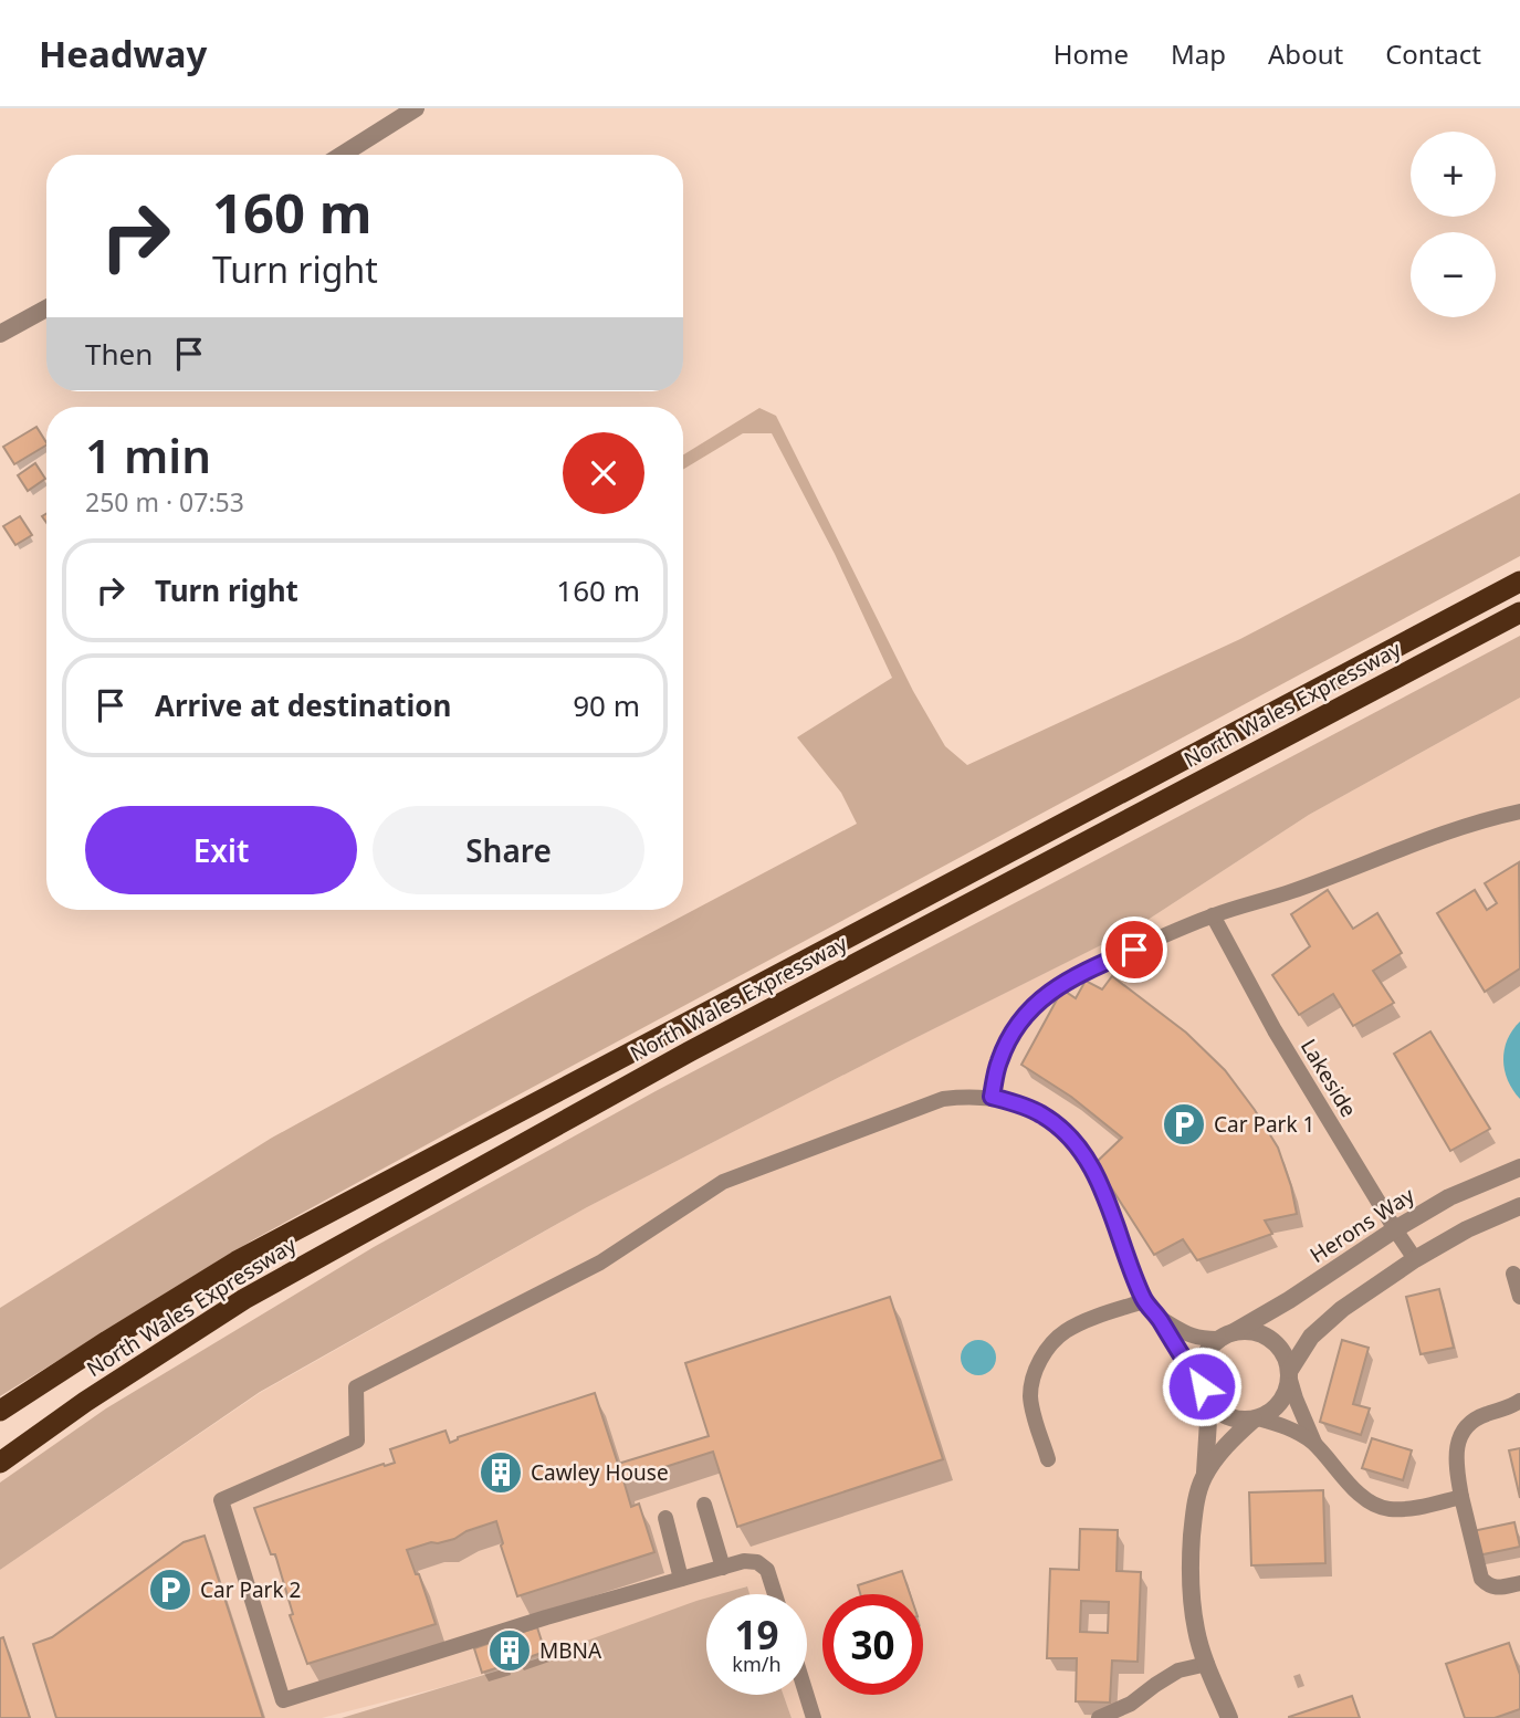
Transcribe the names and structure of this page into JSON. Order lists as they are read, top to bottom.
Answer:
{
  "streets": {
    "highway": ["North Wales Expressway"],
    "street": ["Lakeside", "Herons Way"]
  },
  "crossings": [
    ["Lakeside", "Herons Way"]
  ],
  "places": {
    "parking": ["Car Park 1", "Car Park 2"],
    "building": ["Cawley House", "MBNA"]
  },
  "page": {
    "header": "Headway",
    "nav": [
      "Home",
      "Map",
      "About",
      "Contact"
    ],
    "map_buttons": ["+", "−"],
    "turn": ["160 m", "Turn right"],
    "then": "Then",
    "heading": ["1 min", "250 m · 07:53"],
    "list": [
      {
        "name": "Turn right",
        "value": "160 m"
      },
      {
        "name": "Arrive at destination",
        "value": "90 m"
      }
    ],
    "buttons": ["Exit", "Share"],
    "speed": "19 km/h",
    "limit": "30"
  }
}
